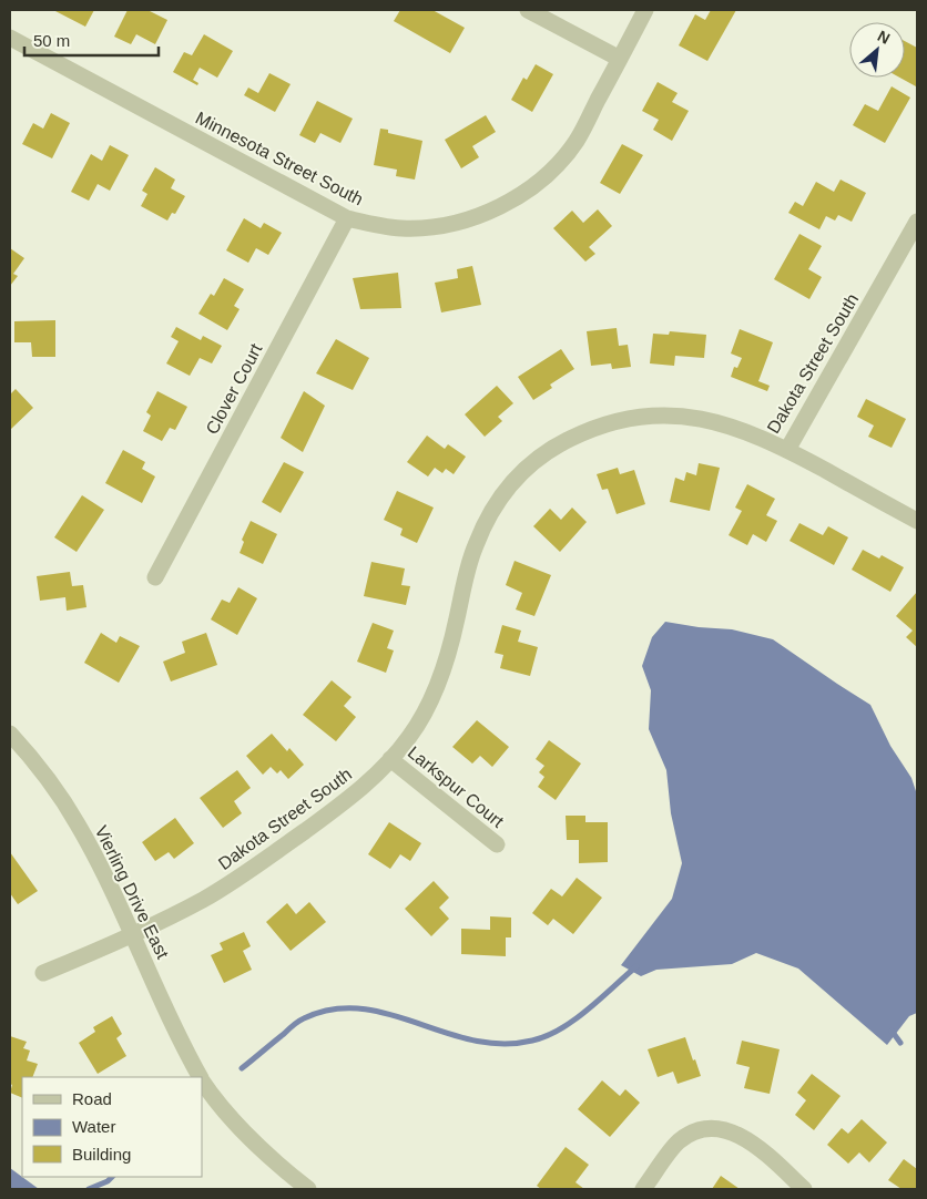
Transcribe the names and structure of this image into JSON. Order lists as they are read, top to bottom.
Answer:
{
  "streets": {
    "street": [
      "Minnesota Street South",
      "Dakota Street South",
      "Clover Court",
      "Larkspur Court",
      "Vierling Drive East"
    ]
  },
  "crossings": [
    ["Minnesota Street South", "Clover Court"],
    ["Dakota Street South", "Larkspur Court"],
    ["Dakota Street South", "Vierling Drive East"]
  ],
  "legend": ["Road", "Water", "Building"],
  "scale_bar": "50 m",
  "north": "top right"
}
